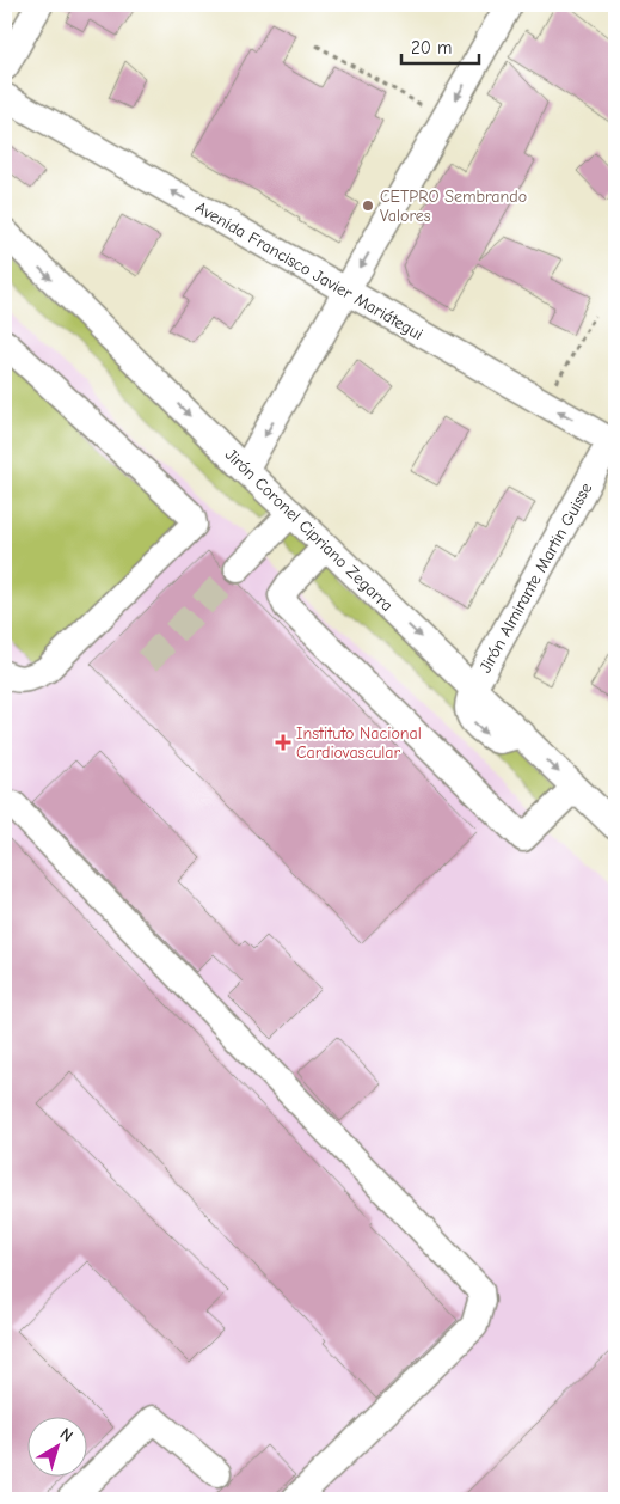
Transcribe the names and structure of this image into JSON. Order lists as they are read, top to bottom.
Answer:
{
  "streets": {
    "street": ["Avenida Francisco Javier Mariátegui", "Jirón Coronel Cipriano Zegarra", "Jirón Almirante Martin Guisse"]
  },
  "crossings": [
    ["Avenida Francisco Javier Mariátegui", "Jirón Almirante Martin Guisse"],
    ["Jirón Coronel Cipriano Zegarra", "Jirón Almirante Martin Guisse"]
  ],
  "one_way": ["Avenida Francisco Javier Mariátegui", "Jirón Coronel Cipriano Zegarra"],
  "places": {
    "other": ["CETPRO Sembrando Valores"],
    "health": ["Instituto Nacional Cardiovascular"]
  },
  "scale_bar": "20 m",
  "north": "top right"
}
